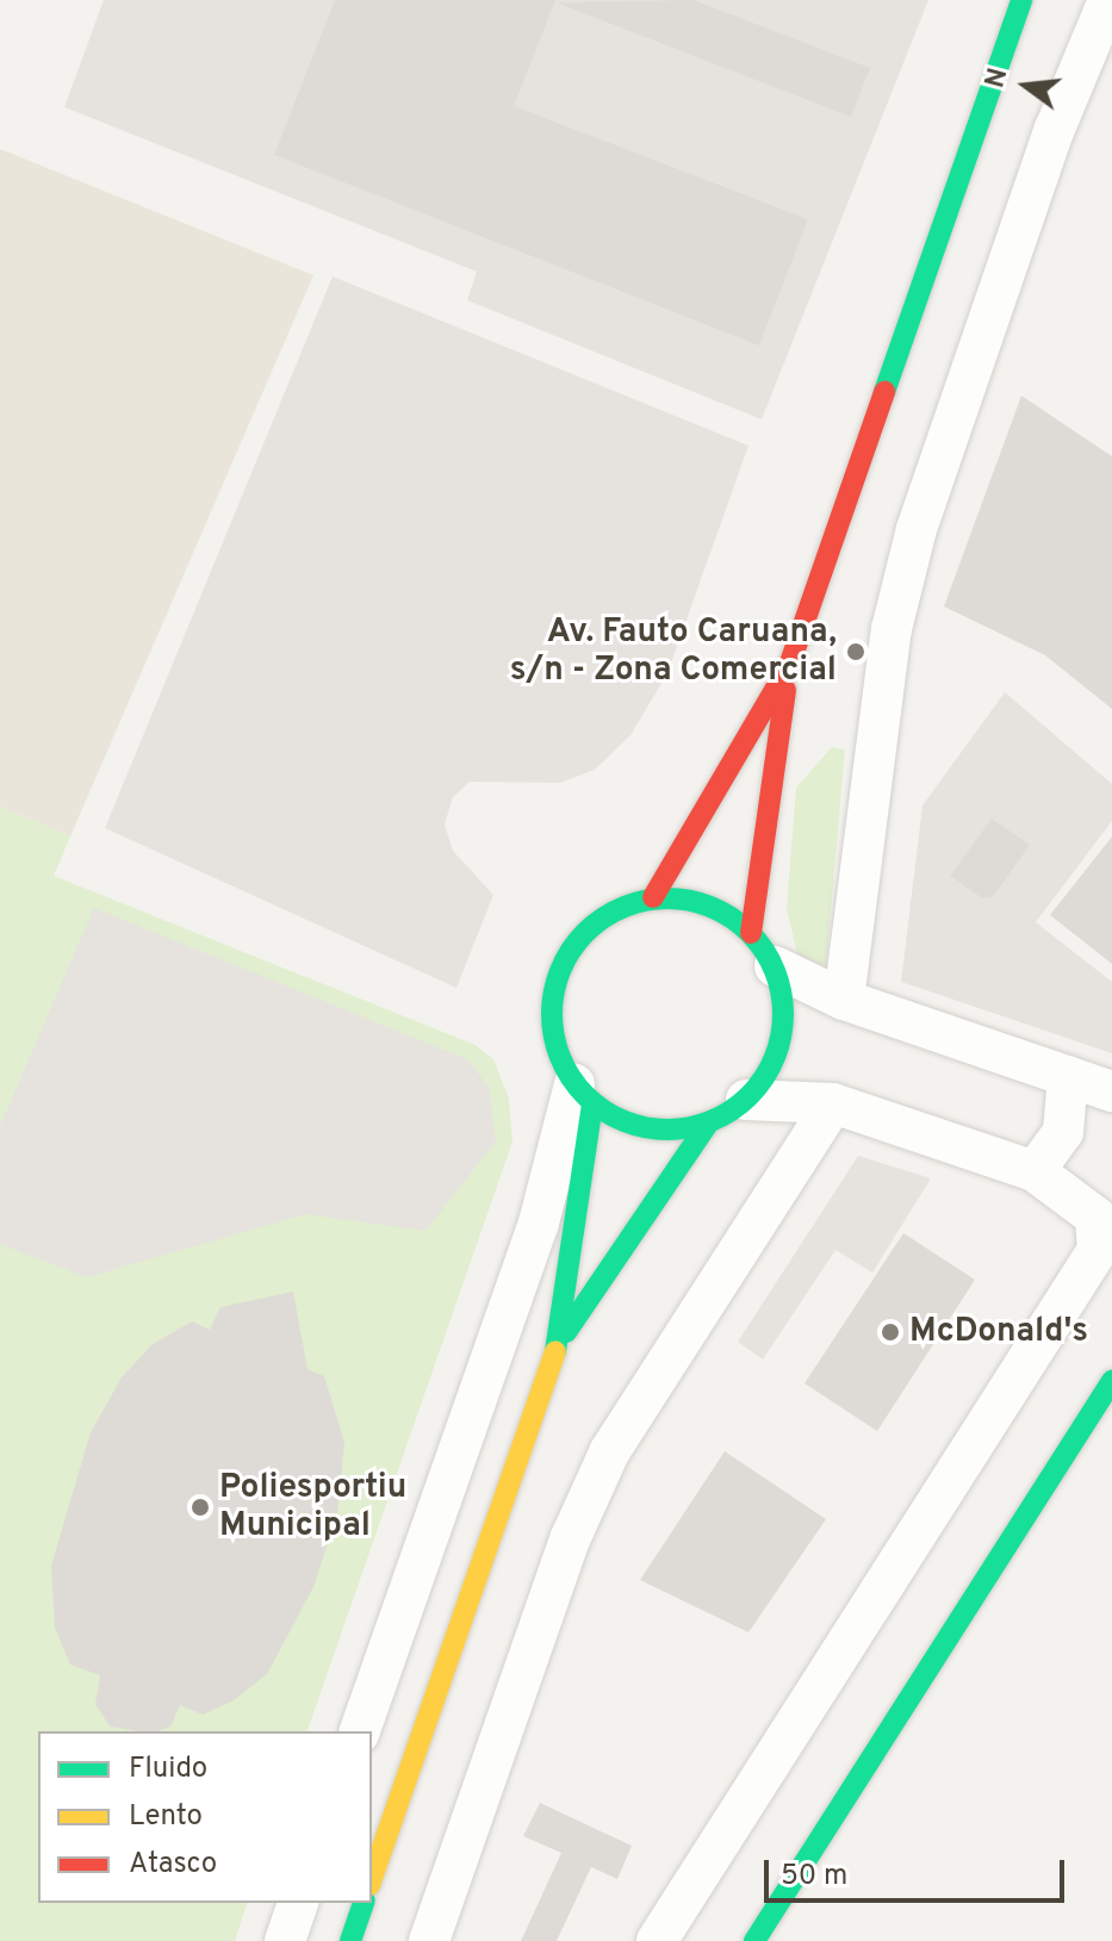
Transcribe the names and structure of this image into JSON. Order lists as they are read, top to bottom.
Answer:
{
  "places": ["Av. Fauto Caruana, s/n - Zona Comercial", "McDonald's", "Poliesportiu Municipal"],
  "legend": ["Fluido", "Lento", "Atasco"],
  "scale_bar": "50 m",
  "north": "left"
}
